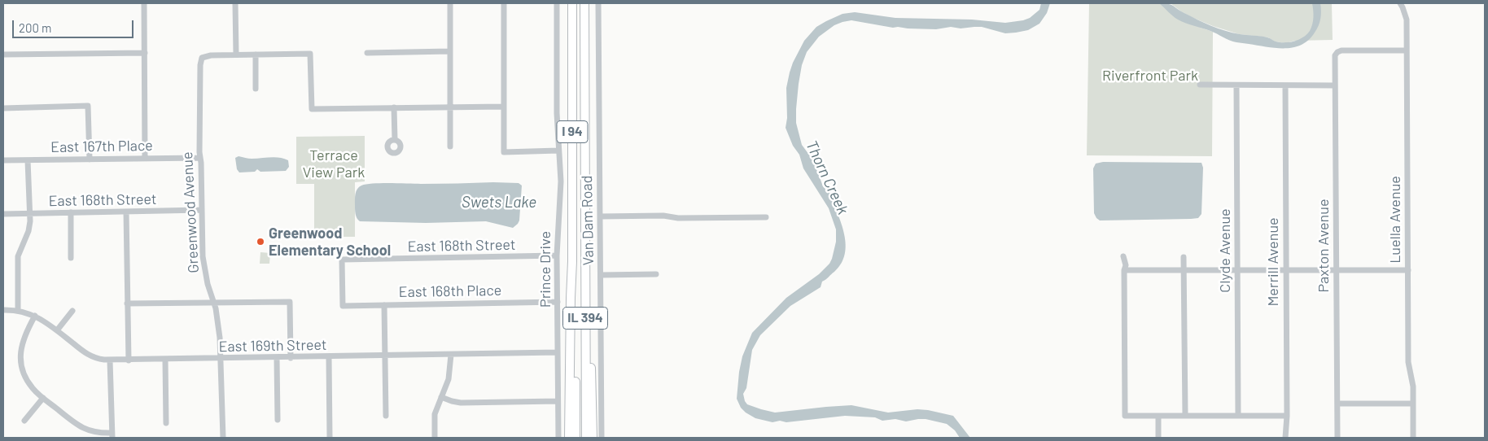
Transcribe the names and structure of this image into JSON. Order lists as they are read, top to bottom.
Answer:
{
  "streets": {
    "highway": ["I 94", "IL 394"],
    "street": [
      "East 167th Place",
      "East 168th Street",
      "Greenwood Avenue",
      "Luella Avenue",
      "Van Dam Road",
      "Paxton Avenue",
      "Clyde Avenue",
      "Merrill Avenue",
      "Prince Drive",
      "East 168th Place",
      "East 169th Street"
    ]
  },
  "crossings": [
    ["I 94", "IL 394"],
    ["East 167th Place", "Greenwood Avenue"],
    ["East 168th Street", "Greenwood Avenue"],
    ["East 168th Street", "Prince Drive"],
    ["East 168th Street", "East 168th Place"],
    ["Greenwood Avenue", "East 169th Street"],
    ["Luella Avenue", "Paxton Avenue"],
    ["Prince Drive", "East 168th Place"],
    ["Prince Drive", "East 169th Street"]
  ],
  "water": ["Thorn Creek", "Swets Lake"],
  "parks": ["Riverfront Park", "Terrace View Park"],
  "places": ["Greenwood Elementary School"],
  "scale_bar": "200 m"
}
